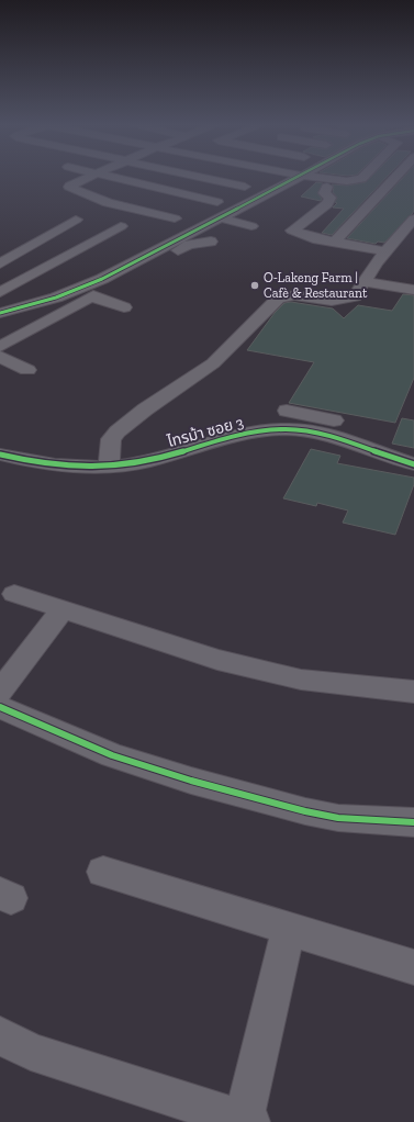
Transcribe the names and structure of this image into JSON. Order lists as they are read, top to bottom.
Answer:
{
  "streets": {
    "street": ["ไทรม้า ซอย 3"]
  },
  "places": ["O-Lakeng Farm | Cafè & Restaurant"]
}
